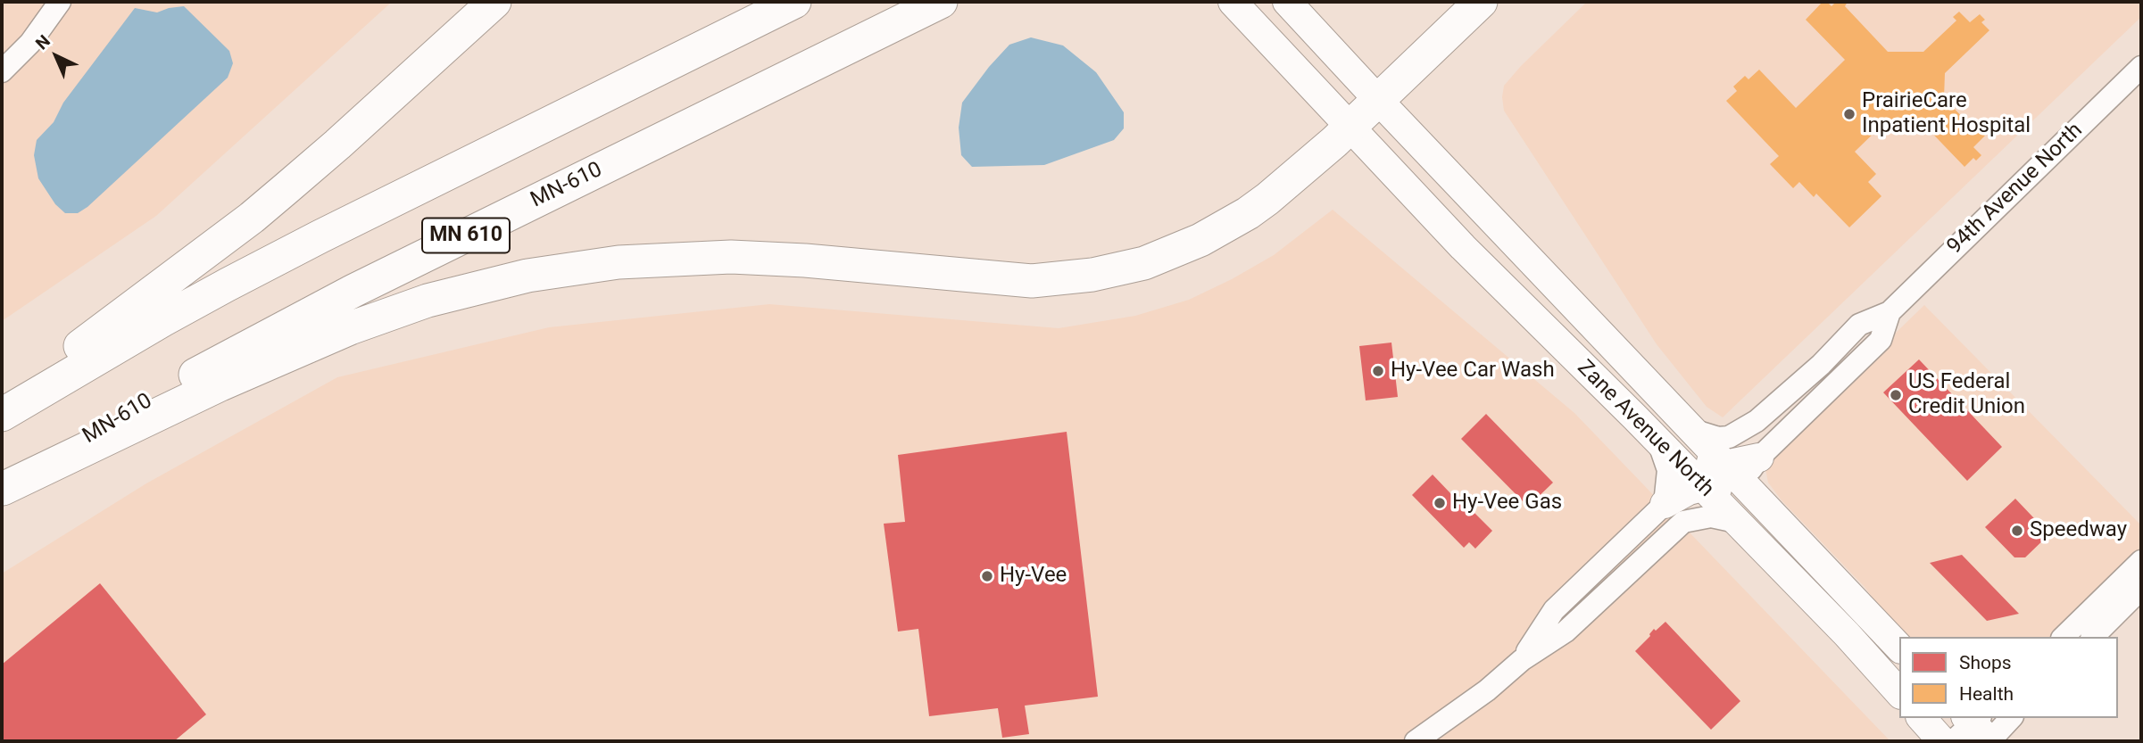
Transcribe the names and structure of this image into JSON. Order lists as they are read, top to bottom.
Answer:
{
  "streets": {
    "highway": ["MN-610", "MN 610"],
    "main road": ["Zane Avenue North"],
    "street": ["94th Avenue North"]
  },
  "places": [
    "PrairieCare Inpatient Hospital",
    "Hy-Vee Car Wash",
    "US Federal Credit Union",
    "Hy-Vee Gas",
    "Speedway",
    "Hy-Vee"
  ],
  "legend": ["Shops", "Health"],
  "north": "top left"
}
